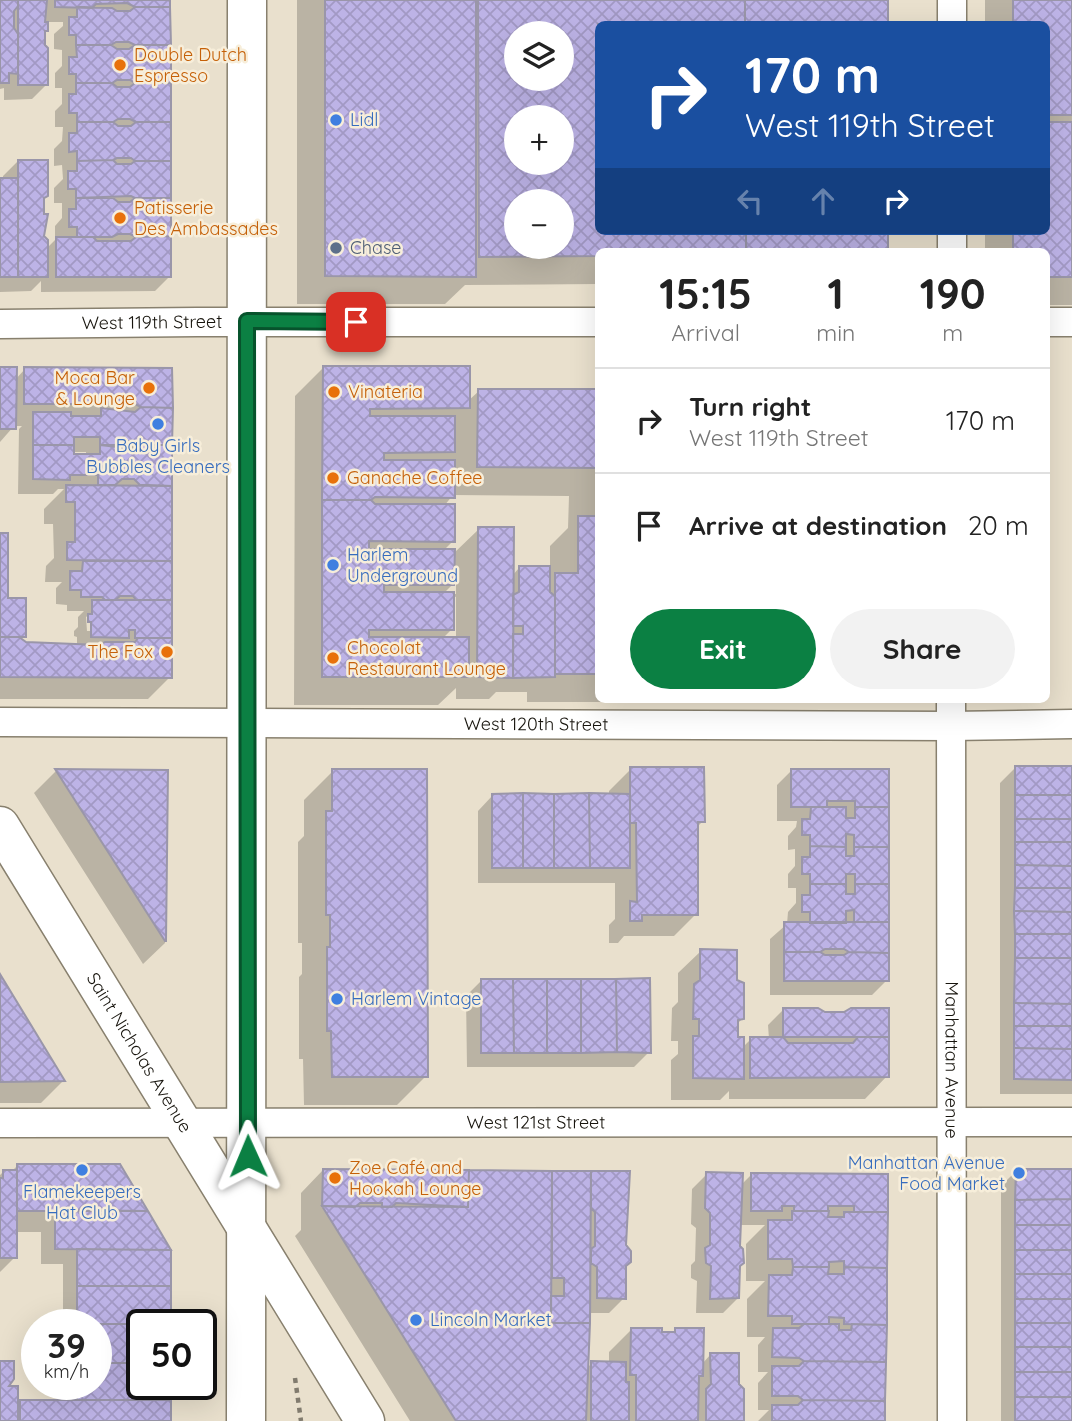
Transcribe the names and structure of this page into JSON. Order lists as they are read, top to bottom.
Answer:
{
  "streets": {
    "main road": ["Saint Nicholas Avenue"],
    "street": [
      "West 119th Street",
      "West 120th Street",
      "Manhattan Avenue",
      "West 121st Street"
    ]
  },
  "crossings": [
    ["West 120th Street", "Manhattan Avenue"],
    ["Saint Nicholas Avenue", "West 121st Street"],
    ["Manhattan Avenue", "West 121st Street"]
  ],
  "places": [
    "Double Dutch Espresso",
    "Lidl",
    "Patisserie Des Ambassades",
    "Chase",
    "Moca Bar & Lounge",
    "Vinateria",
    "Baby Girls Bubbles Cleaners",
    "Ganache Coffee",
    "Harlem Underground",
    "The Fox",
    "Chocolat Restaurant Lounge",
    "Harlem Vintage",
    "Flamekeepers Hat Club",
    "Manhattan Avenue Food Market",
    "Zoe Café and Hookah Lounge",
    "Lincoln Market"
  ],
  "page": {
    "map_buttons": ["+", "−"],
    "turn": ["170 m", "West 119th Street"],
    "eta": [
      "15:15",
      "Arrival",
      "1",
      "min",
      "190",
      "m"
    ],
    "list": [
      {
        "name": "Turn right",
        "note": "West 119th Street",
        "value": "170 m"
      },
      {
        "name": "Arrive at destination",
        "value": "20 m"
      }
    ],
    "buttons": ["Exit", "Share"],
    "speed": "39 km/h",
    "limit": "50"
  }
}
